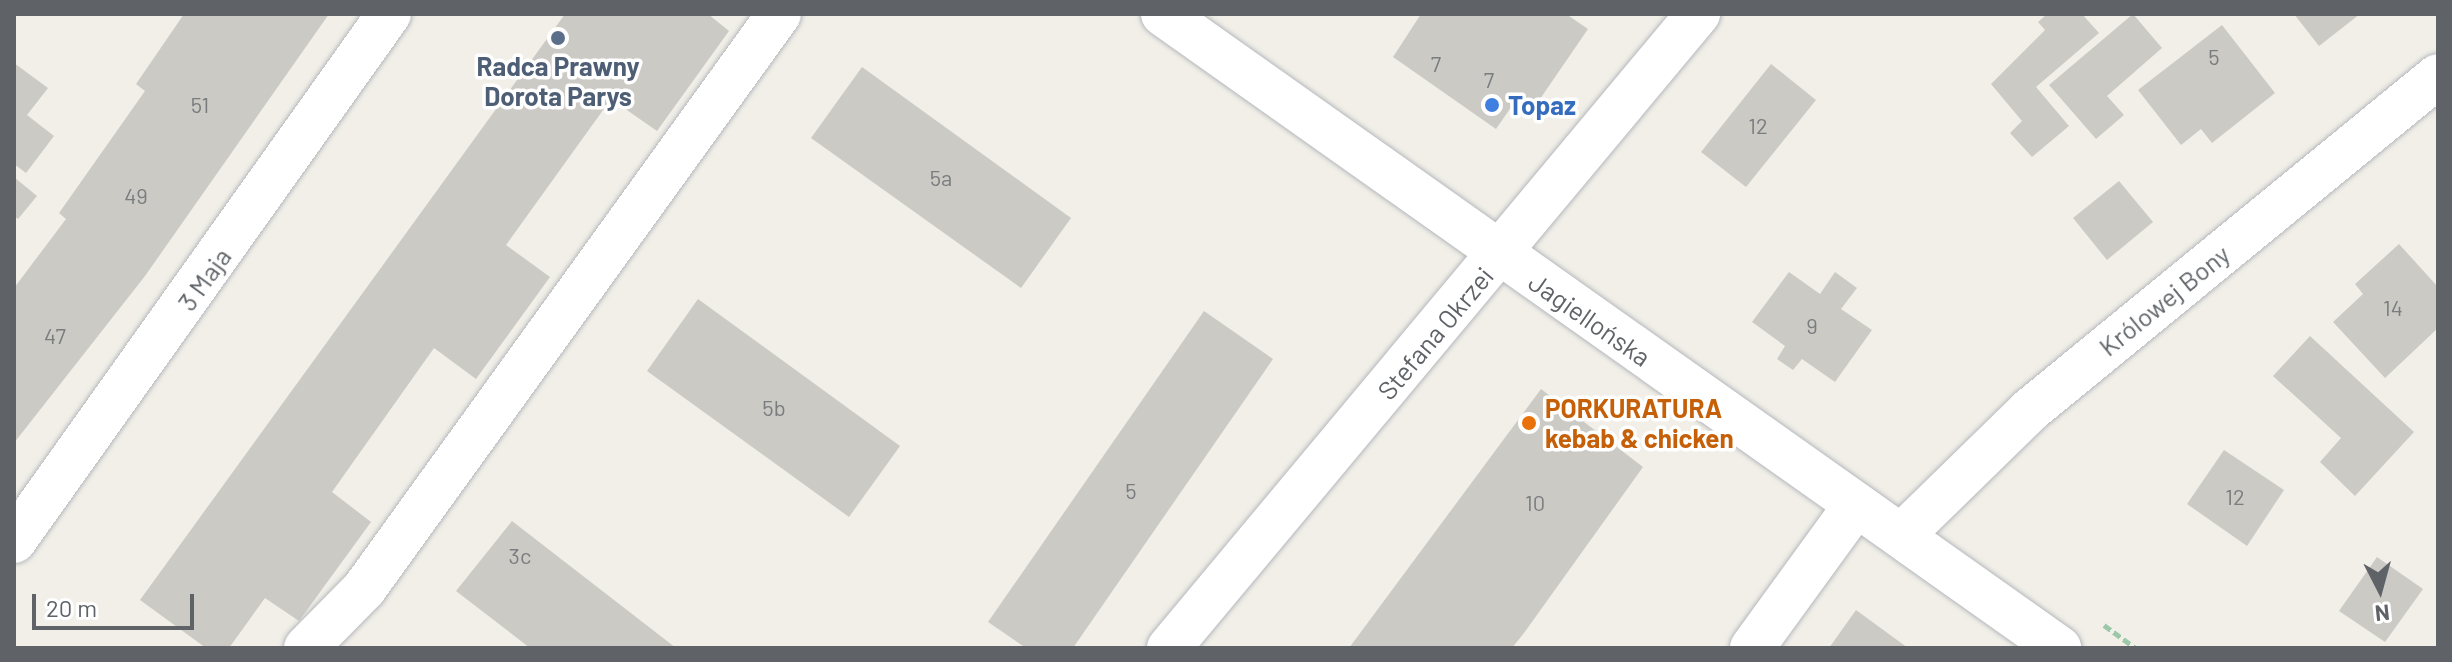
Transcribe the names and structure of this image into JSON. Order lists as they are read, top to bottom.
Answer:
{
  "streets": {
    "street": [
      "3 Maja",
      "Królowej Bony",
      "Jagiellońska",
      "Stefana Okrzei"
    ]
  },
  "crossings": [
    ["Królowej Bony", "Jagiellońska"],
    ["Jagiellońska", "Stefana Okrzei"]
  ],
  "places": ["Radca Prawny Dorota Parys", "Topaz", "PORKURATURA kebab & chicken"],
  "house_numbers": [
    "5",
    "7",
    "7",
    "51",
    "12",
    "5a",
    "49",
    "14",
    "9",
    "47",
    "5b",
    "5",
    "12",
    "10",
    "3c"
  ],
  "scale_bar": "20 m",
  "north": "bottom"
}
